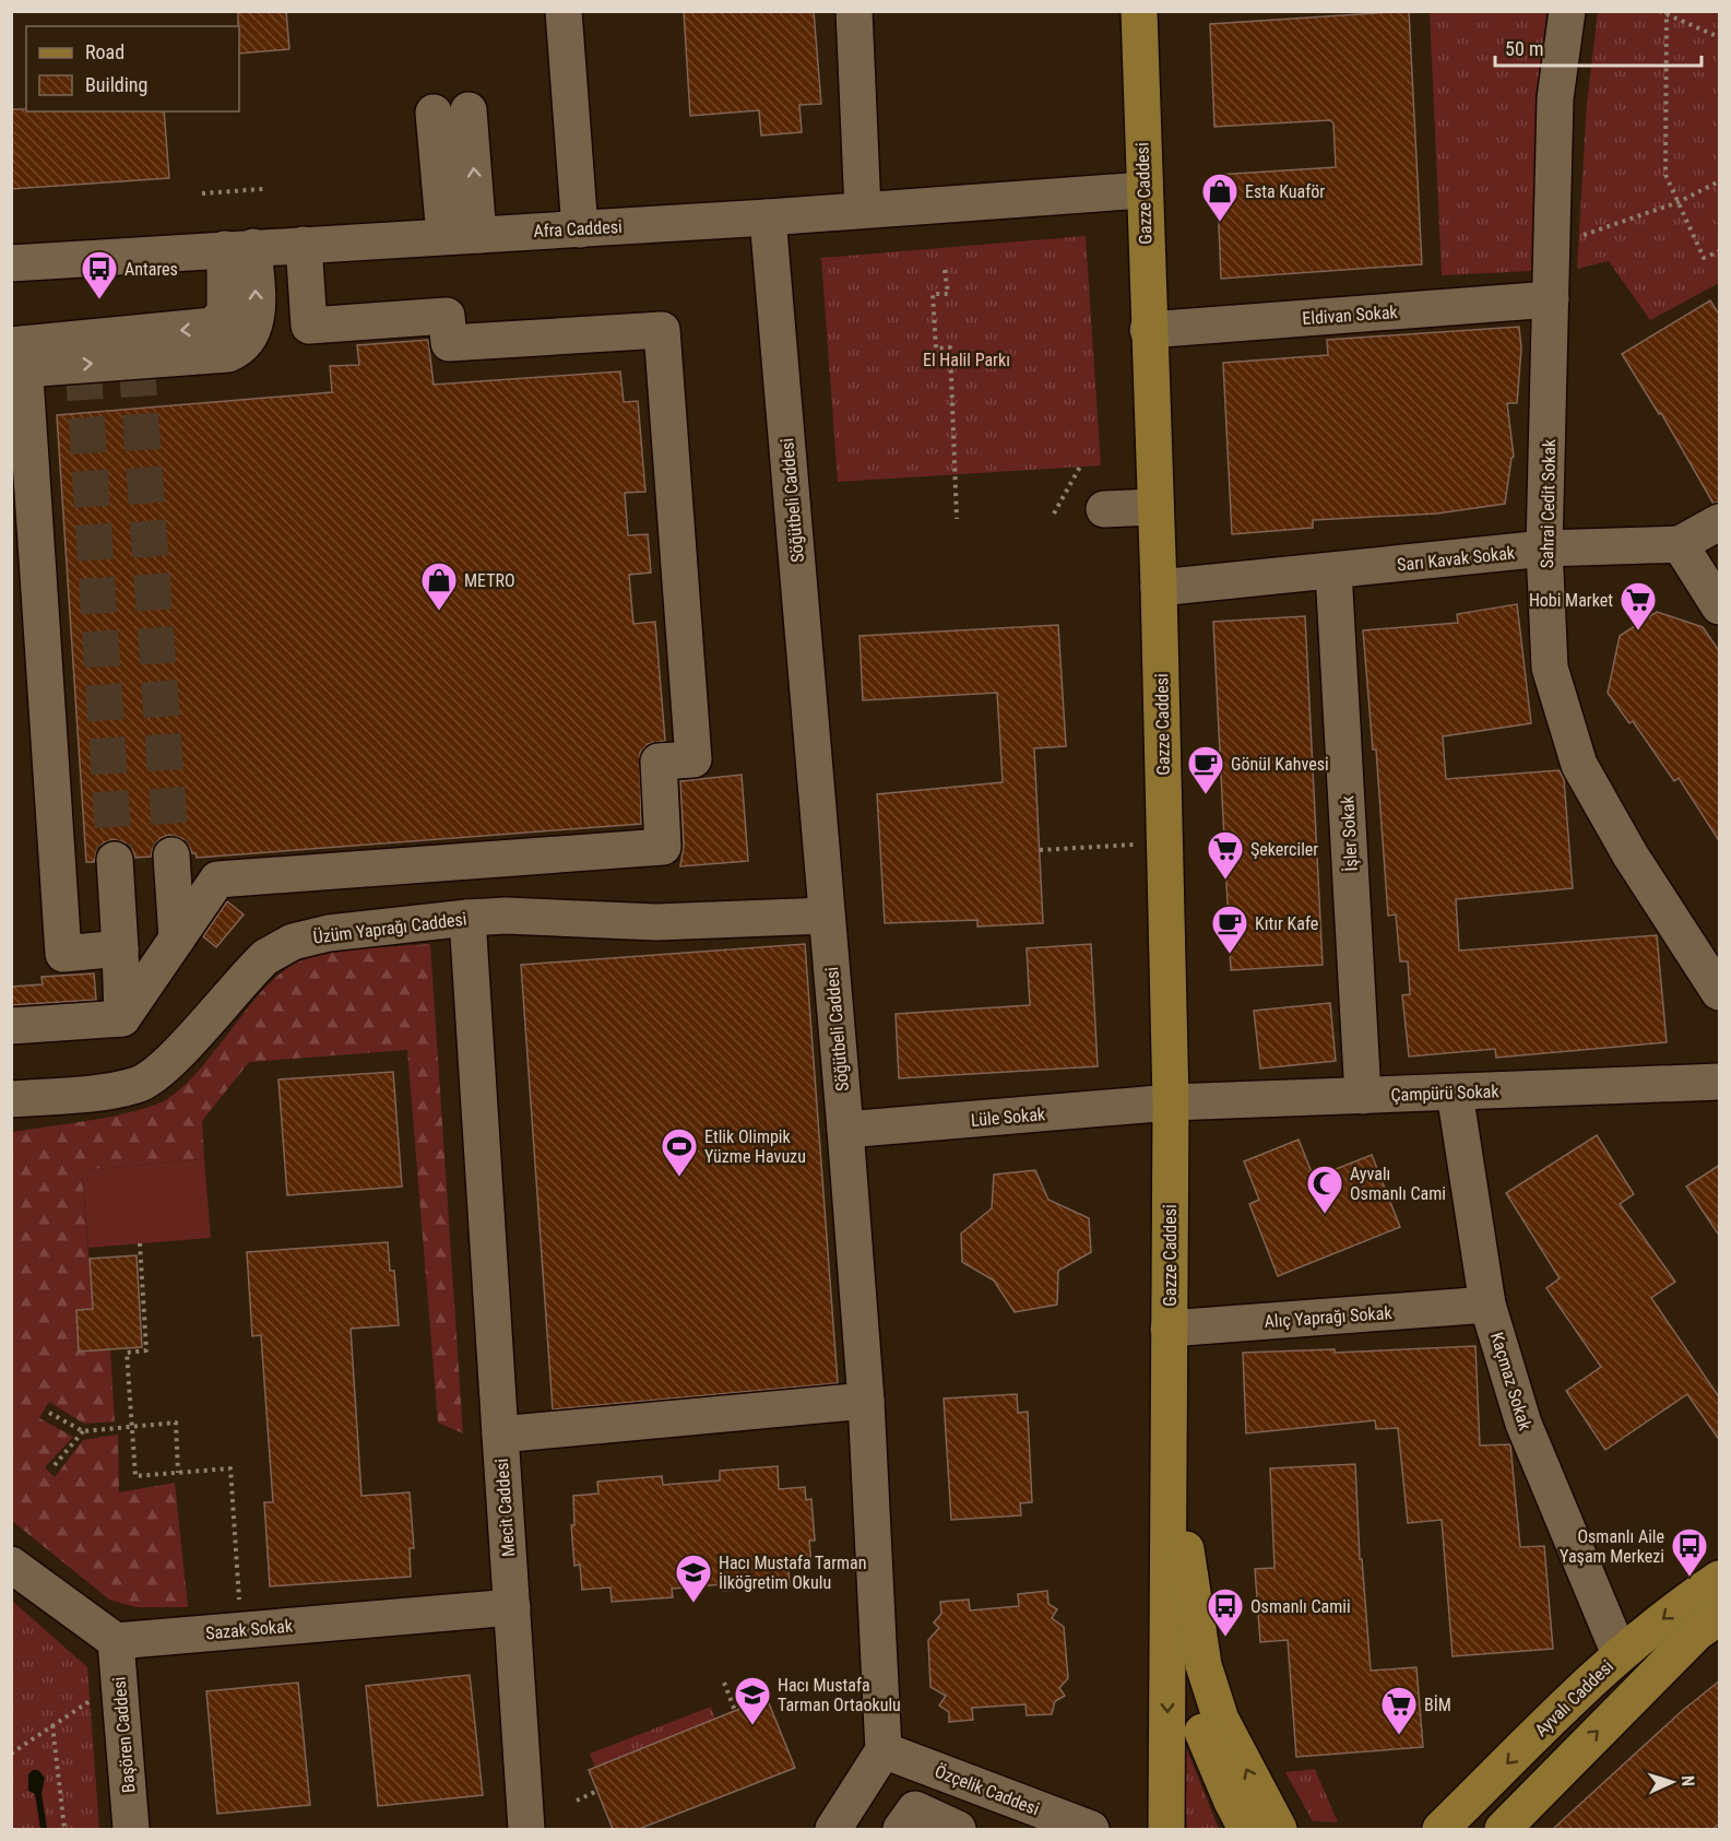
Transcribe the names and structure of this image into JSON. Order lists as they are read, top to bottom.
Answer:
{
  "streets": {
    "main road": ["Gazze Caddesi", "Ayvalı Caddesi"],
    "street": [
      "Afra Caddesi",
      "Eldivan Sokak",
      "Söğütbeli Caddesi",
      "Sahrai Cedit Sokak",
      "Sarı Kavak Sokak",
      "İşler Sokak",
      "Üzüm Yaprağı Caddesi",
      "Çampürü Sokak",
      "Lüle Sokak",
      "Alıç Yaprağı Sokak",
      "Kaçmaz Sokak",
      "Mecit Caddesi",
      "Sazak Sokak",
      "Başören Caddesi",
      "Özçelik Caddesi"
    ]
  },
  "crossings": [
    ["Gazze Caddesi", "Afra Caddesi"],
    ["Gazze Caddesi", "Eldivan Sokak"],
    ["Gazze Caddesi", "Sarı Kavak Sokak"],
    ["Gazze Caddesi", "Çampürü Sokak"],
    ["Gazze Caddesi", "Lüle Sokak"],
    ["Gazze Caddesi", "Alıç Yaprağı Sokak"],
    ["Afra Caddesi", "Söğütbeli Caddesi"],
    ["Eldivan Sokak", "Sahrai Cedit Sokak"],
    ["Söğütbeli Caddesi", "Üzüm Yaprağı Caddesi"],
    ["Söğütbeli Caddesi", "Lüle Sokak"],
    ["Söğütbeli Caddesi", "Mecit Caddesi"],
    ["Söğütbeli Caddesi", "Özçelik Caddesi"],
    ["Sahrai Cedit Sokak", "Sarı Kavak Sokak"],
    ["Sarı Kavak Sokak", "İşler Sokak"],
    ["İşler Sokak", "Çampürü Sokak"],
    ["Çampürü Sokak", "Lüle Sokak"],
    ["Çampürü Sokak", "Kaçmaz Sokak"],
    ["Alıç Yaprağı Sokak", "Kaçmaz Sokak"],
    ["Kaçmaz Sokak", "Ayvalı Caddesi"],
    ["Mecit Caddesi", "Sazak Sokak"],
    ["Sazak Sokak", "Başören Caddesi"]
  ],
  "parks": ["El Halil Parkı"],
  "places": {
    "shop": ["Esta Kuaför", "METRO"],
    "bus stop": ["Antares", "Osmanlı Aile Yaşam Merkezi", "Osmanlı Camii"],
    "supermarket": ["Hobi Market", "Şekerciler", "BİM"],
    "cafe": ["Gönül Kahvesi", "Kıtır Kafe"],
    "sports": ["Etlik Olimpik Yüzme Havuzu"],
    "mosque": ["Ayvalı Osmanlı Cami"],
    "school or university": ["Hacı Mustafa Tarman İlköğretim Okulu", "Hacı Mustafa Tarman Ortaokulu"]
  },
  "legend": ["Road", "Building"],
  "scale_bar": "50 m",
  "north": "right"
}
